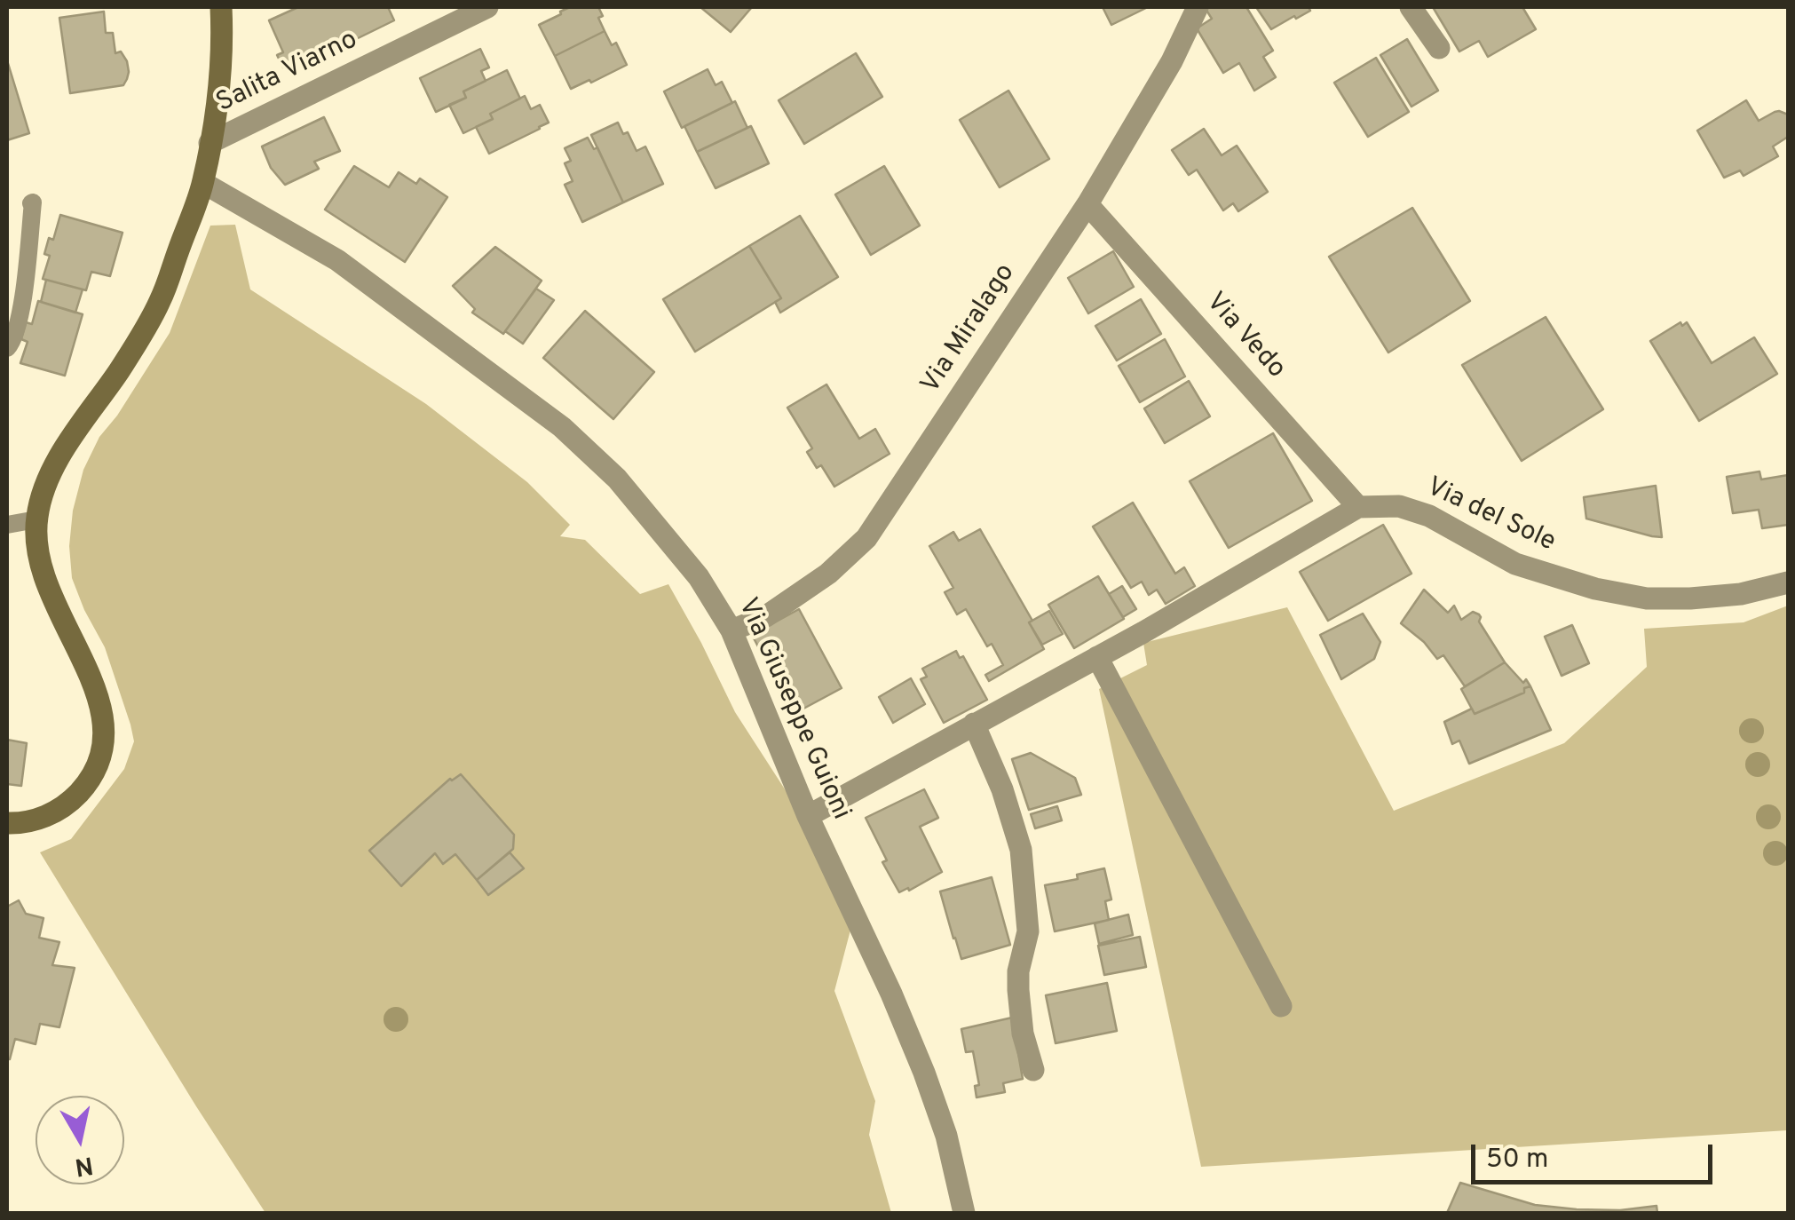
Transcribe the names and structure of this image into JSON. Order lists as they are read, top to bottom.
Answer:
{
  "streets": {
    "street": [
      "Salita Viarno",
      "Via Miralago",
      "Via Vedo",
      "Via del Sole",
      "Via Giuseppe Guioni"
    ]
  },
  "crossings": [
    ["Via Miralago", "Via Vedo"],
    ["Via Miralago", "Via Giuseppe Guioni"],
    ["Via Vedo", "Via del Sole"]
  ],
  "scale_bar": "50 m",
  "north": "bottom"
}
